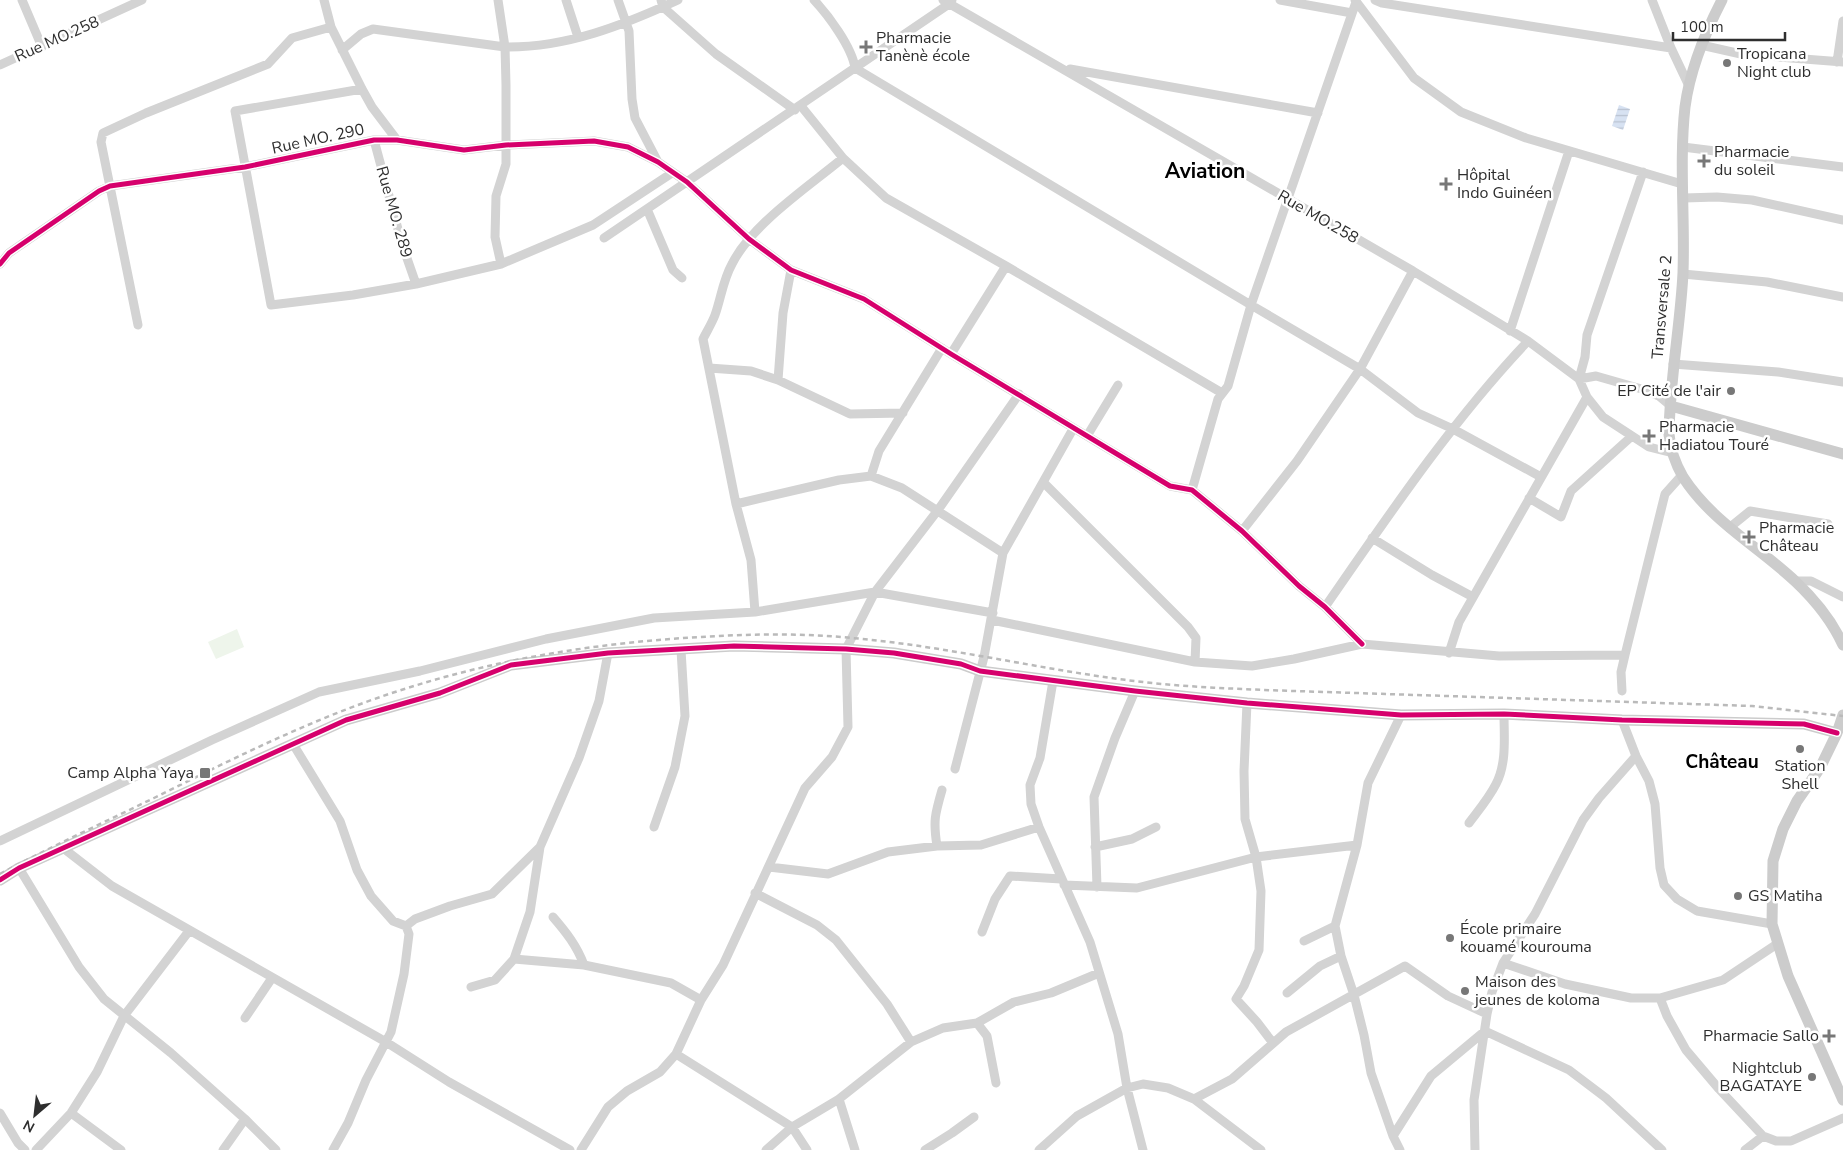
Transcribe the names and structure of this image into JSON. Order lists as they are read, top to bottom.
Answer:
{
  "streets": {
    "street": [
      "Rue MO.258",
      "Rue MO. 290",
      "Rue MO. 289",
      "Transversale 2"
    ]
  },
  "crossings": [
    ["Rue MO.258", "Transversale 2"],
    ["Rue MO. 290", "Rue MO. 289"]
  ],
  "districts": ["Aviation", "Château"],
  "places": {
    "health": [
      "Pharmacie Tanènè école",
      "Pharmacie du soleil",
      "Hôpital Indo Guinéen",
      "Pharmacie Hadiatou Touré",
      "Pharmacie Château",
      "Pharmacie Sallo"
    ],
    "other": [
      "Tropicana Night club",
      "EP Cité de l'air",
      "Station Shell",
      "GS Matiha",
      "École primaire kouamé kourouma",
      "Maison des jeunes de koloma",
      "Nightclub BAGATAYE"
    ],
    "transit": ["Camp Alpha Yaya"]
  },
  "scale_bar": "100 m",
  "north": "bottom left"
}
